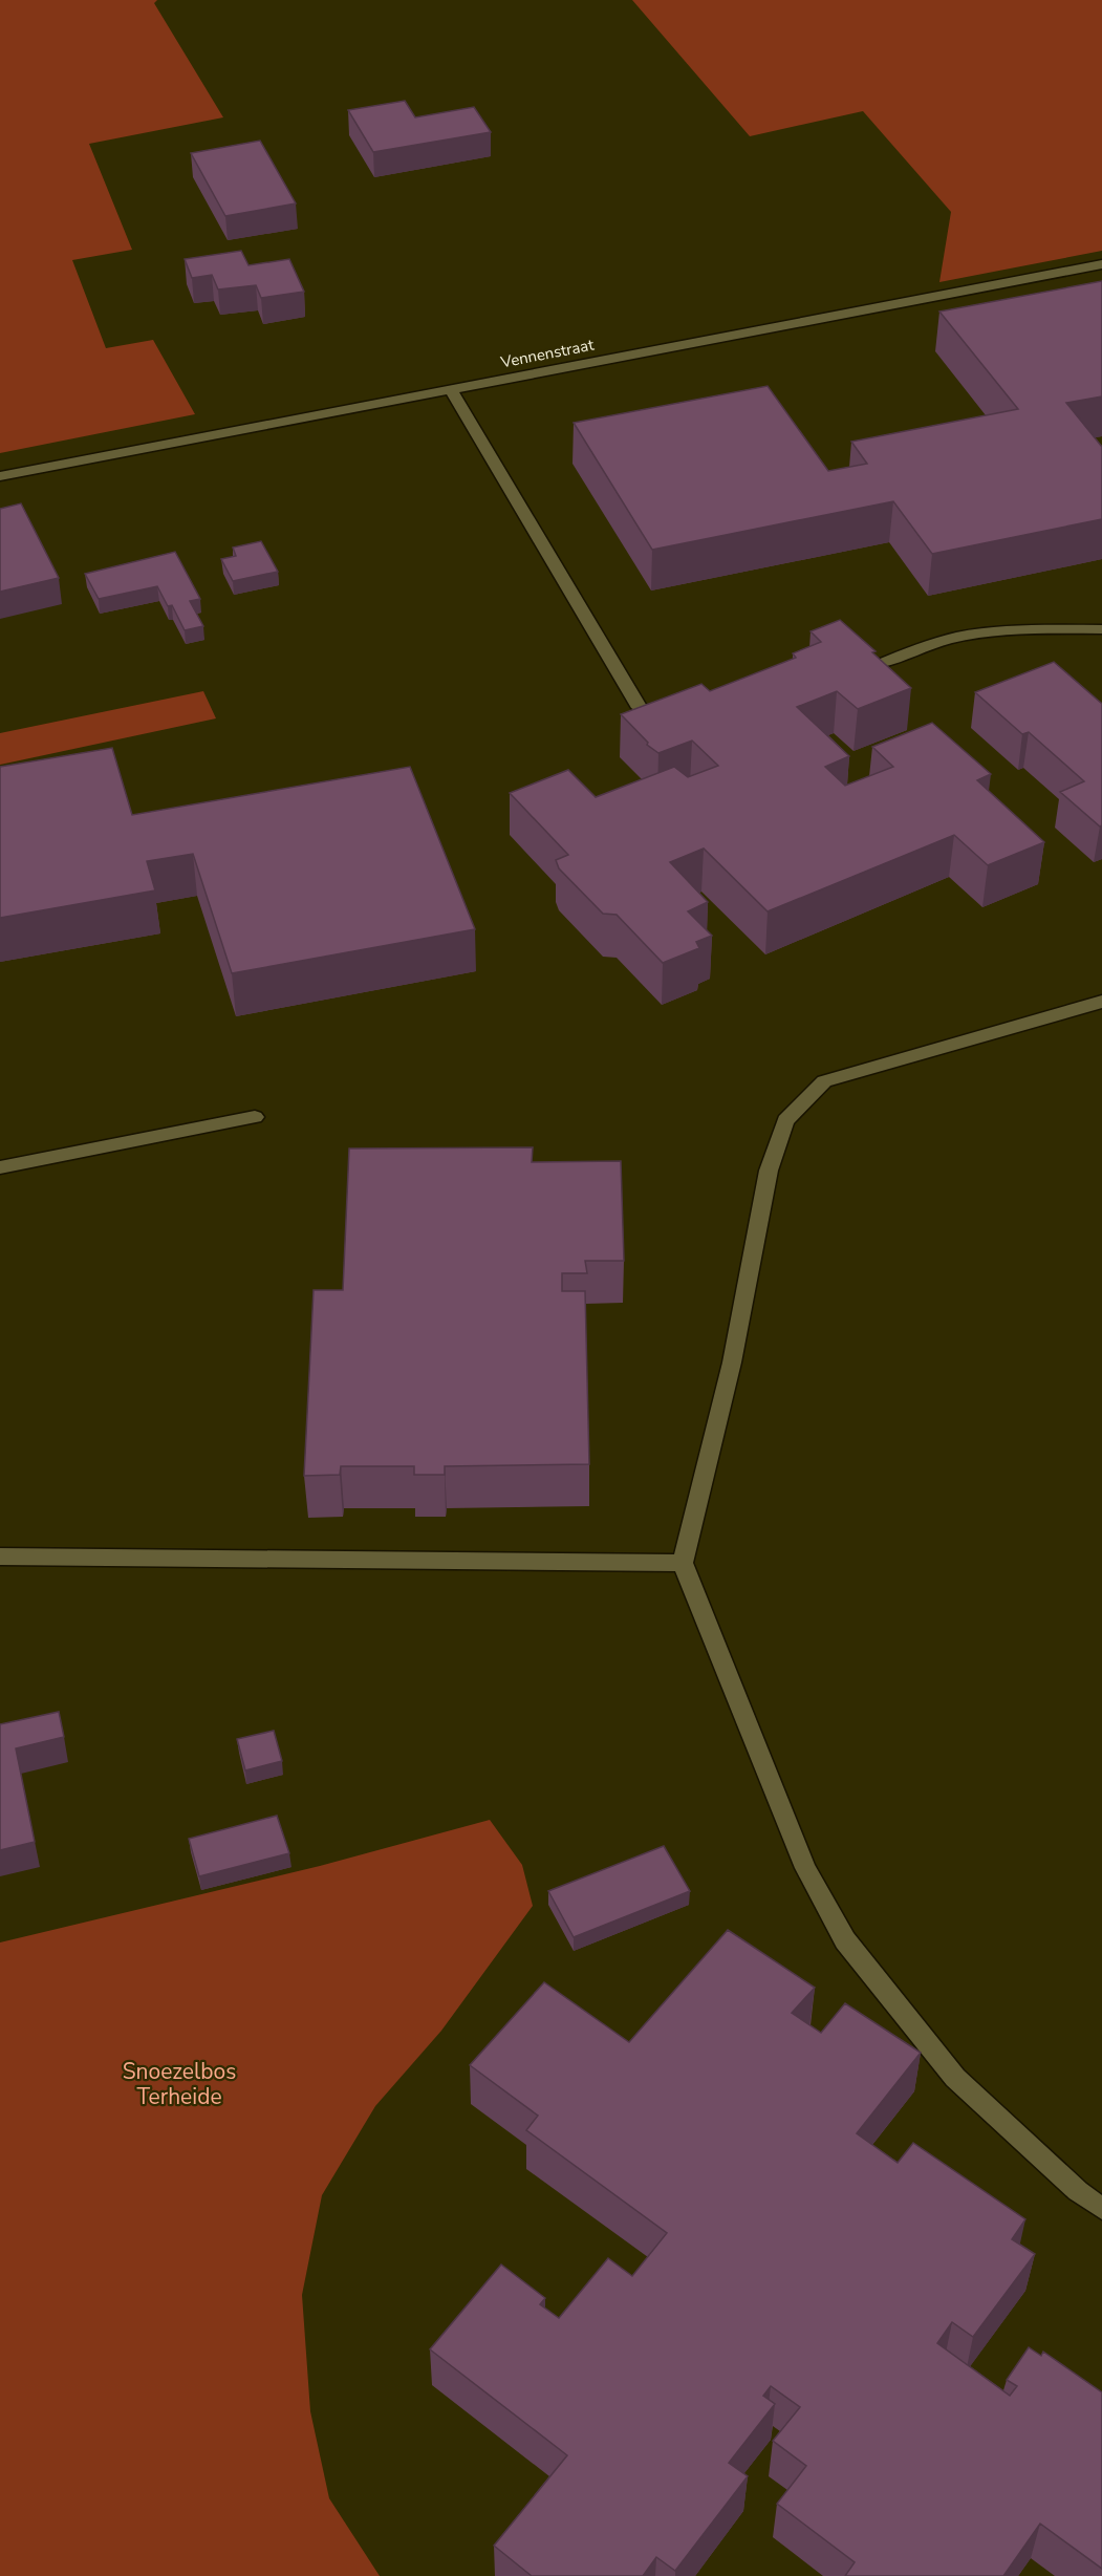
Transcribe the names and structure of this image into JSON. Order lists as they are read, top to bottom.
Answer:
{
  "streets": {
    "street": ["Vennenstraat"]
  },
  "parks": ["Snoezelbos Terheide"]
}
